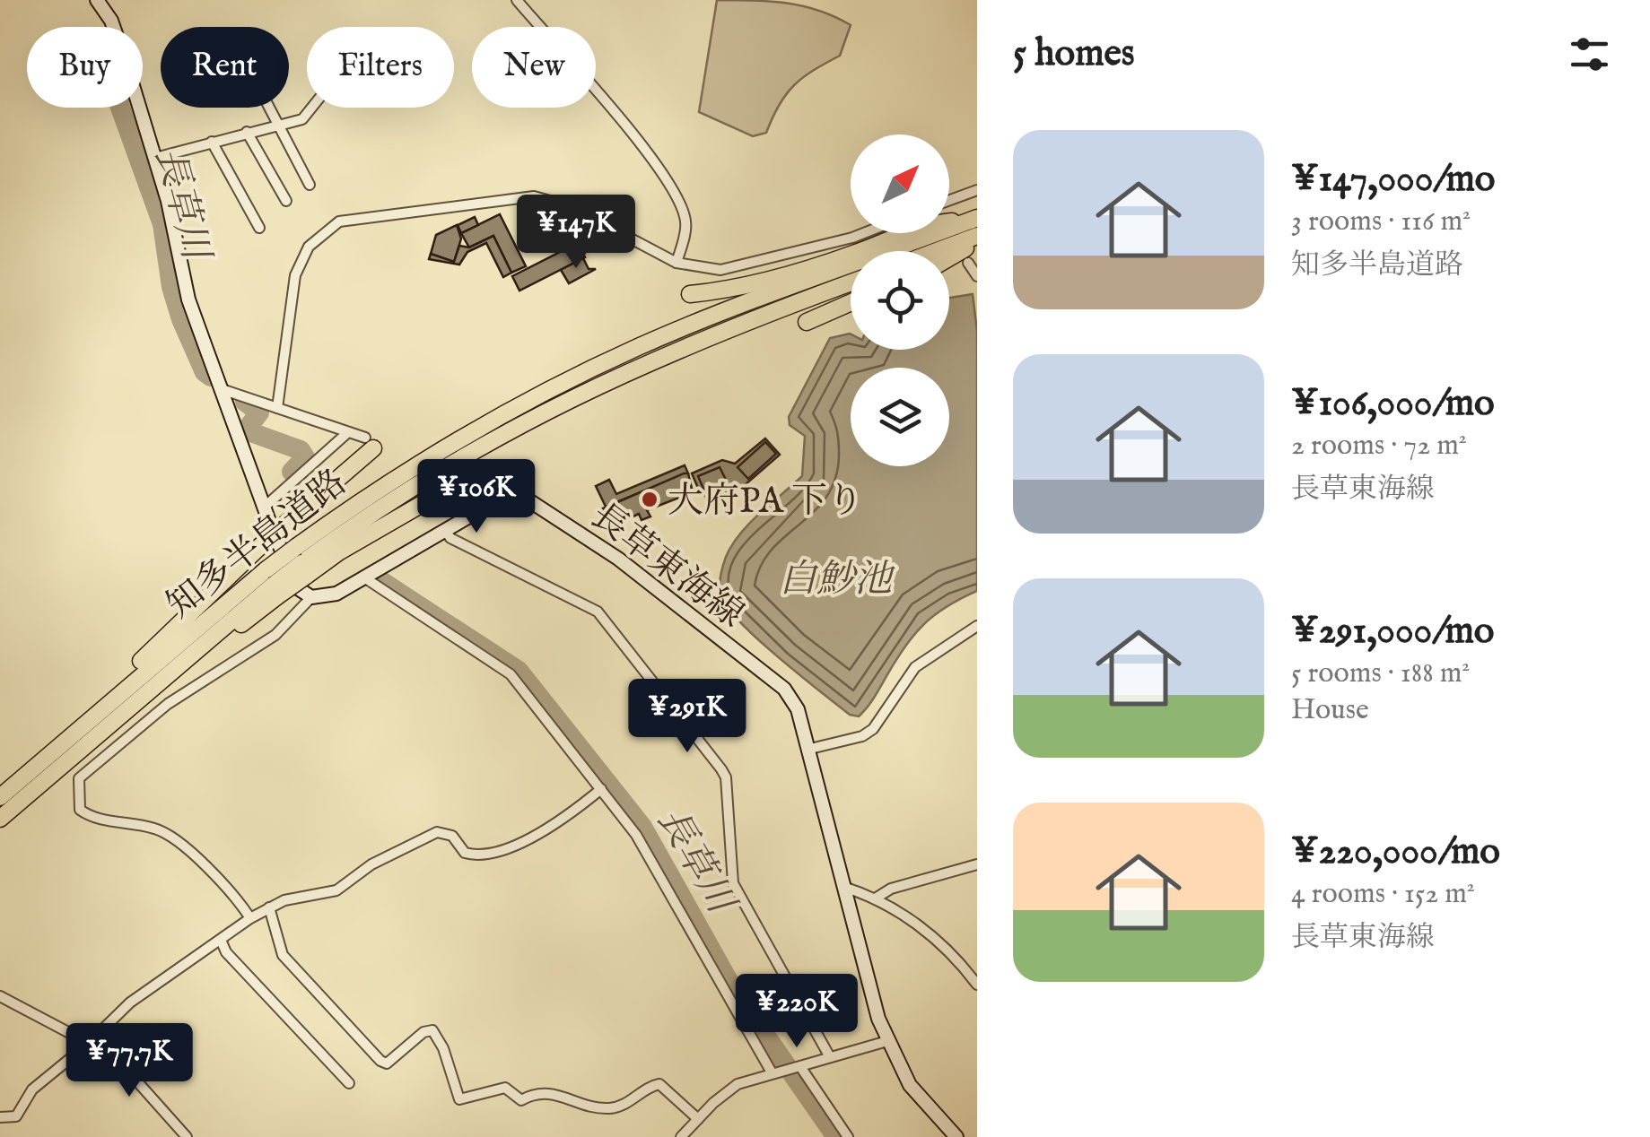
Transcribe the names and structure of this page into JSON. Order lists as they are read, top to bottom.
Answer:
{
  "streets": {
    "highway": ["知多半島道路"],
    "main road": ["長草東海線"]
  },
  "water": ["長草川", "白魦池"],
  "places": ["大府PA 下り"],
  "north": "top right",
  "page": {
    "heading": "5 homes",
    "chip": [
      "Buy",
      "Rent",
      "Filters",
      "New"
    ],
    "list": [
      {
        "name": "¥147,000/mo",
        "note": "3 rooms · 116 m² · 知多半島道路"
      },
      {
        "name": "¥106,000/mo",
        "note": "2 rooms · 72 m² · 長草東海線"
      },
      {
        "name": "¥291,000/mo",
        "note": "5 rooms · 188 m² · House"
      },
      {
        "name": "¥220,000/mo",
        "note": "4 rooms · 152 m² · 長草東海線"
      }
    ],
    "price": [
      "¥147K",
      "¥106K",
      "¥291K",
      "¥220K",
      "¥77.7K"
    ]
  }
}
